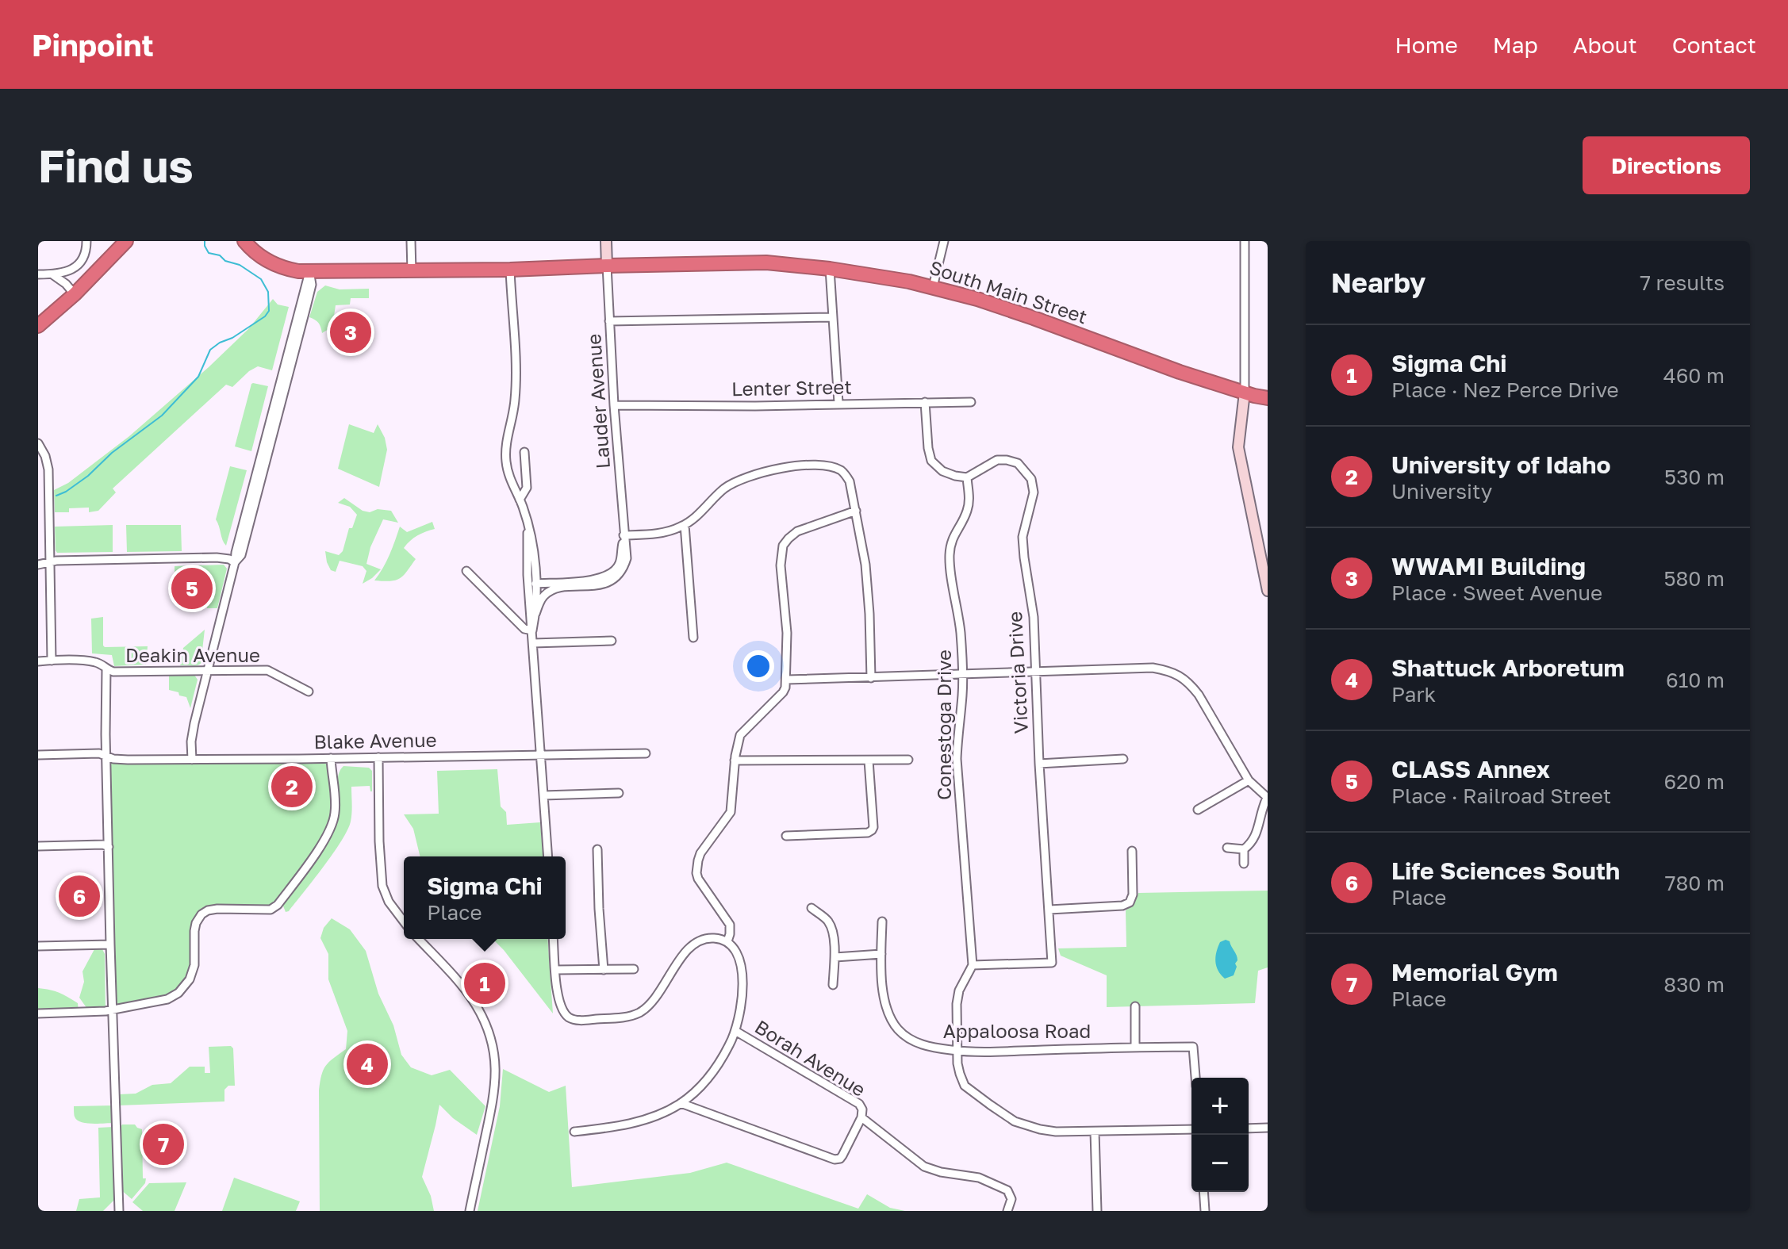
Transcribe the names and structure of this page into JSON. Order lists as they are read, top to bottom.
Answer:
{
  "streets": {
    "highway": ["South Main Street"],
    "street": [
      "Lenter Street",
      "Lauder Avenue",
      "Deakin Avenue",
      "Victoria Drive",
      "Conestoga Drive",
      "Blake Avenue",
      "Appaloosa Road",
      "Borah Avenue"
    ]
  },
  "crossings": [
    ["South Main Street", "Lauder Avenue"],
    ["Lenter Street", "Lauder Avenue"],
    ["Victoria Drive", "Conestoga Drive"]
  ],
  "page": {
    "header": "Pinpoint",
    "nav": [
      "Home",
      "Map",
      "About",
      "Contact"
    ],
    "buttons": "Directions",
    "title": "Find us",
    "heading": ["Nearby", "7 results"],
    "pins": [
      "3",
      "5",
      "2",
      "6",
      "1",
      "4",
      "7"
    ],
    "list": [
      {
        "mark": "1",
        "name": "Sigma Chi",
        "note": "Place · Nez Perce Drive",
        "value": "460 m"
      },
      {
        "mark": "2",
        "name": "University of Idaho",
        "note": "University",
        "value": "530 m"
      },
      {
        "mark": "3",
        "name": "WWAMI Building",
        "note": "Place · Sweet Avenue",
        "value": "580 m"
      },
      {
        "mark": "4",
        "name": "Shattuck Arboretum",
        "note": "Park",
        "value": "610 m"
      },
      {
        "mark": "5",
        "name": "CLASS Annex",
        "note": "Place · Railroad Street",
        "value": "620 m"
      },
      {
        "mark": "6",
        "name": "Life Sciences South",
        "note": "Place",
        "value": "780 m"
      },
      {
        "mark": "7",
        "name": "Memorial Gym",
        "note": "Place",
        "value": "830 m"
      }
    ],
    "popup": ["Sigma Chi", "Place"],
    "map_buttons": ["+", "−"]
  }
}
